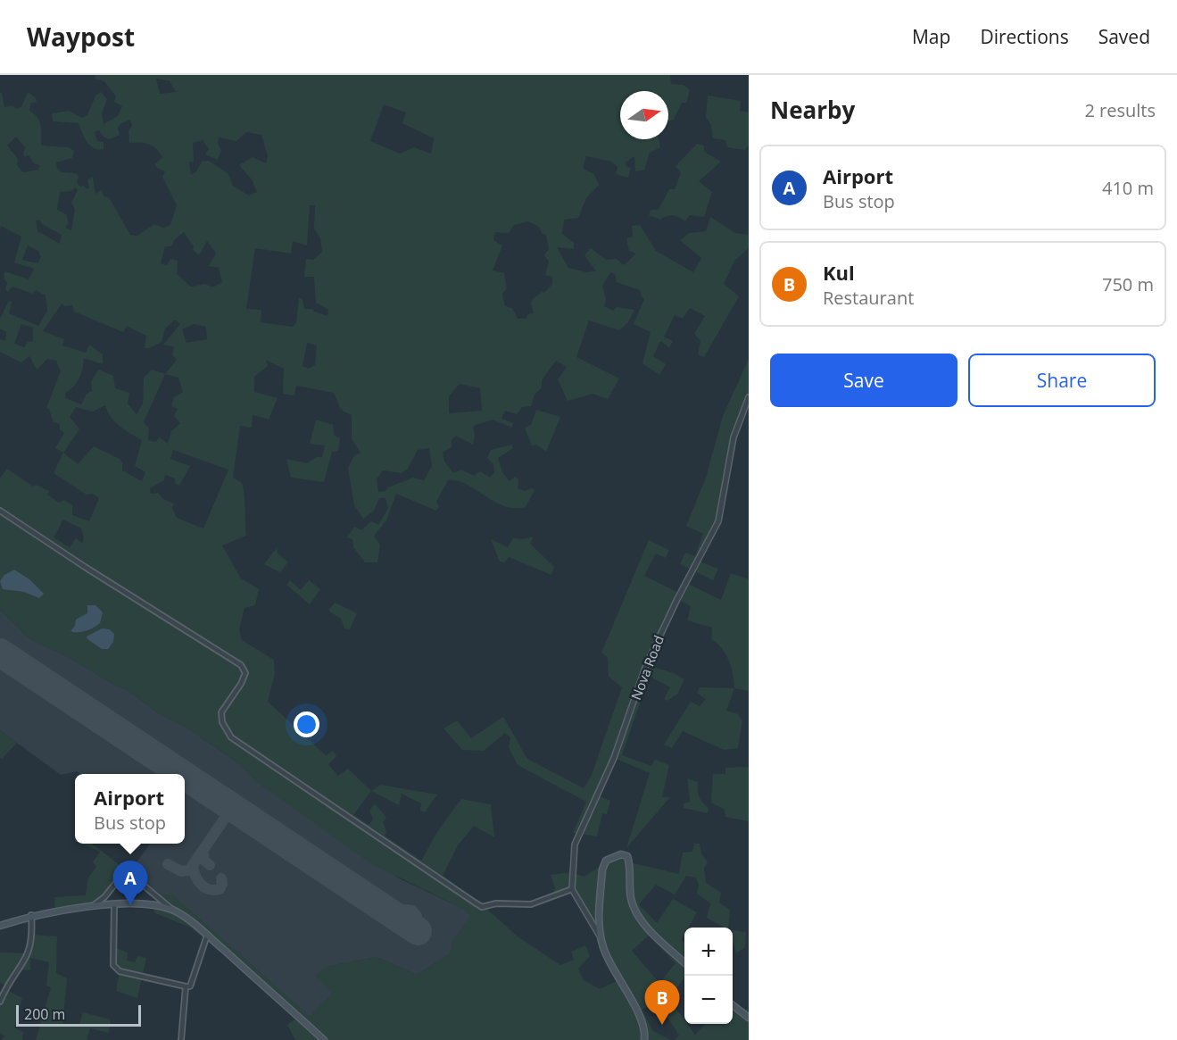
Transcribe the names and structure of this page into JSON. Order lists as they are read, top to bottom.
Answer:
{
  "streets": {
    "street": ["Nova Road"]
  },
  "scale_bar": "200 m",
  "north": "right",
  "page": {
    "header": "Waypost",
    "nav": ["Map", "Directions", "Saved"],
    "heading": ["Nearby", "2 results"],
    "list": [
      {
        "mark": "A",
        "name": "Airport",
        "note": "Bus stop",
        "value": "410 m"
      },
      {
        "mark": "B",
        "name": "Kul",
        "note": "Restaurant",
        "value": "750 m"
      }
    ],
    "buttons": ["Save", "Share"],
    "popup": ["Airport", "Bus stop"],
    "pins": ["A", "B"],
    "map_buttons": ["+", "−"],
    "scale": "200 m"
  }
}
